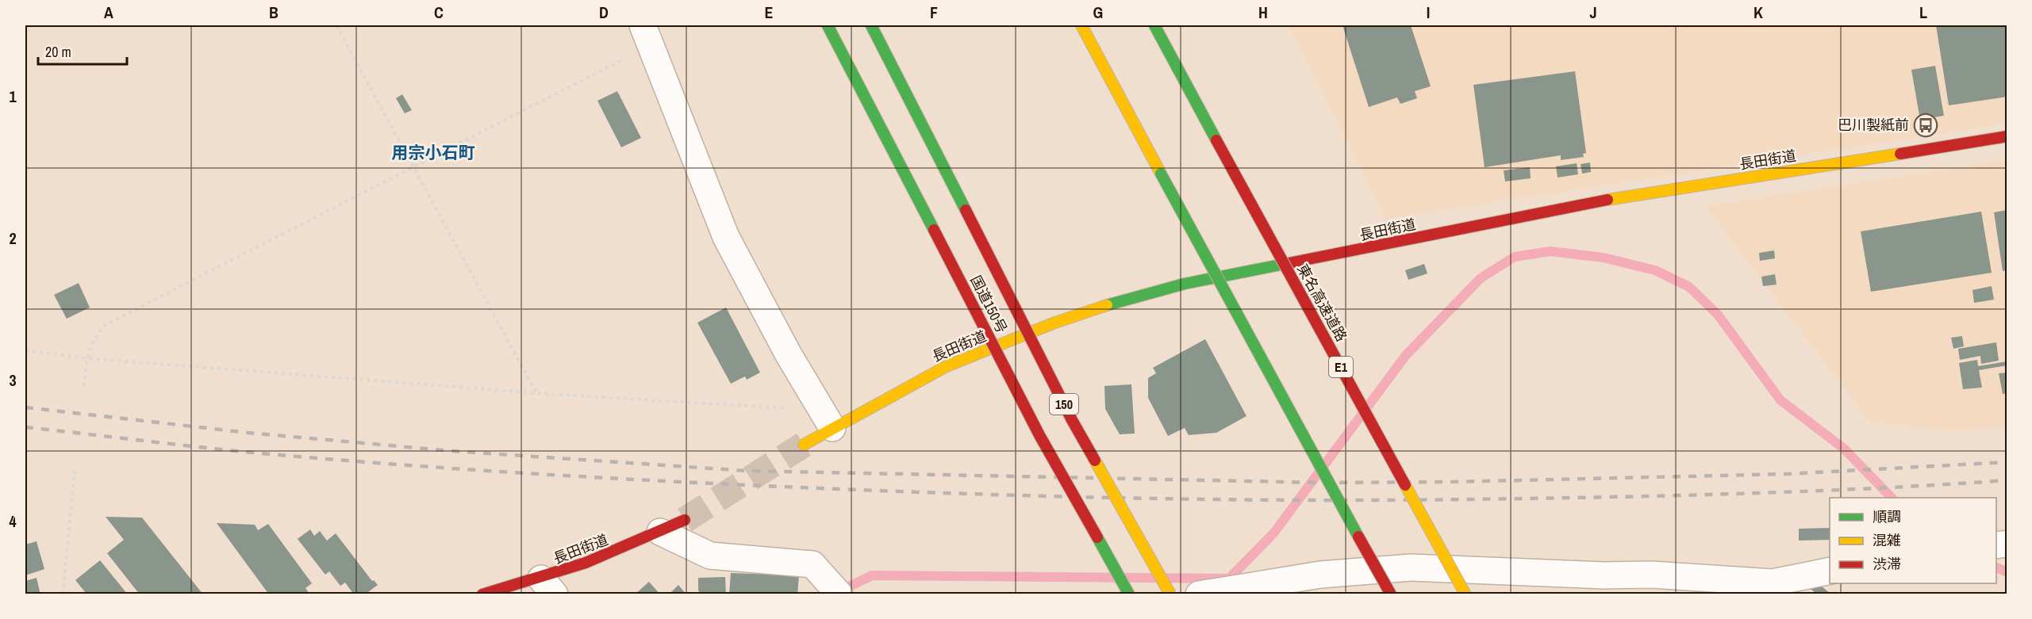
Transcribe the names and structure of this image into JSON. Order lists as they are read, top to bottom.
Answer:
{
  "streets": {
    "main road": [
      "長田街道",
      "東名高速道路",
      "国道150号",
      "E1",
      "150"
    ]
  },
  "districts": ["用宗小石町"],
  "places": {
    "bus stop": ["巴川製紙前"]
  },
  "legend": ["順調", "混雑", "渋滞"],
  "scale_bar": "20 m",
  "grid": {
    "columns": [
      "A",
      "B",
      "C",
      "D",
      "E",
      "F",
      "G",
      "H",
      "I",
      "J",
      "K",
      "L"
    ],
    "rows": [
      "1",
      "2",
      "3",
      "4"
    ]
  }
}
